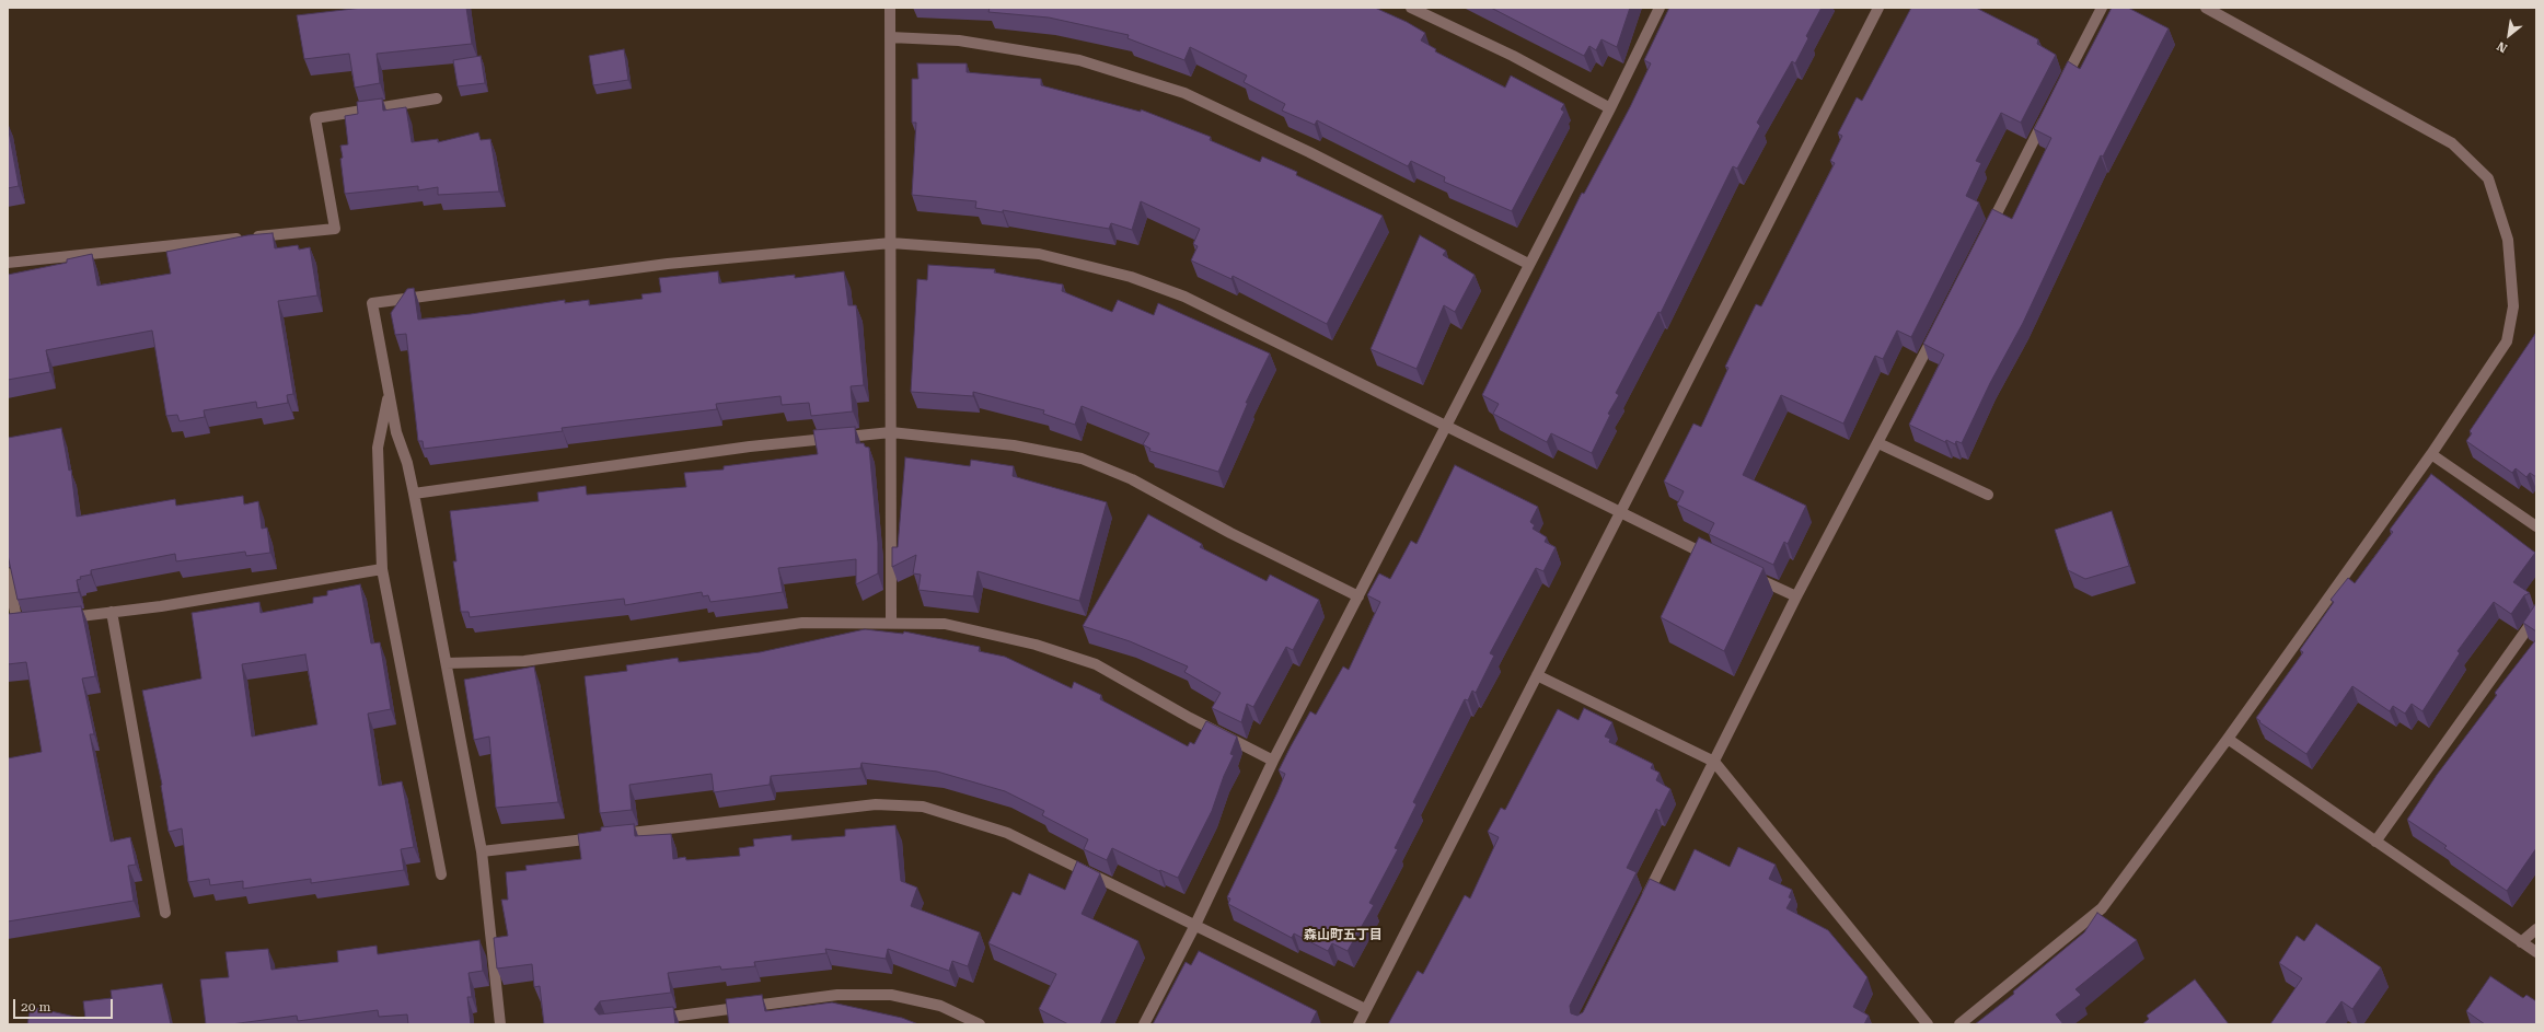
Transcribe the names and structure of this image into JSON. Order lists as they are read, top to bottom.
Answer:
{
  "districts": ["森山町五丁目"],
  "scale_bar": "20 m",
  "north": "bottom left"
}
